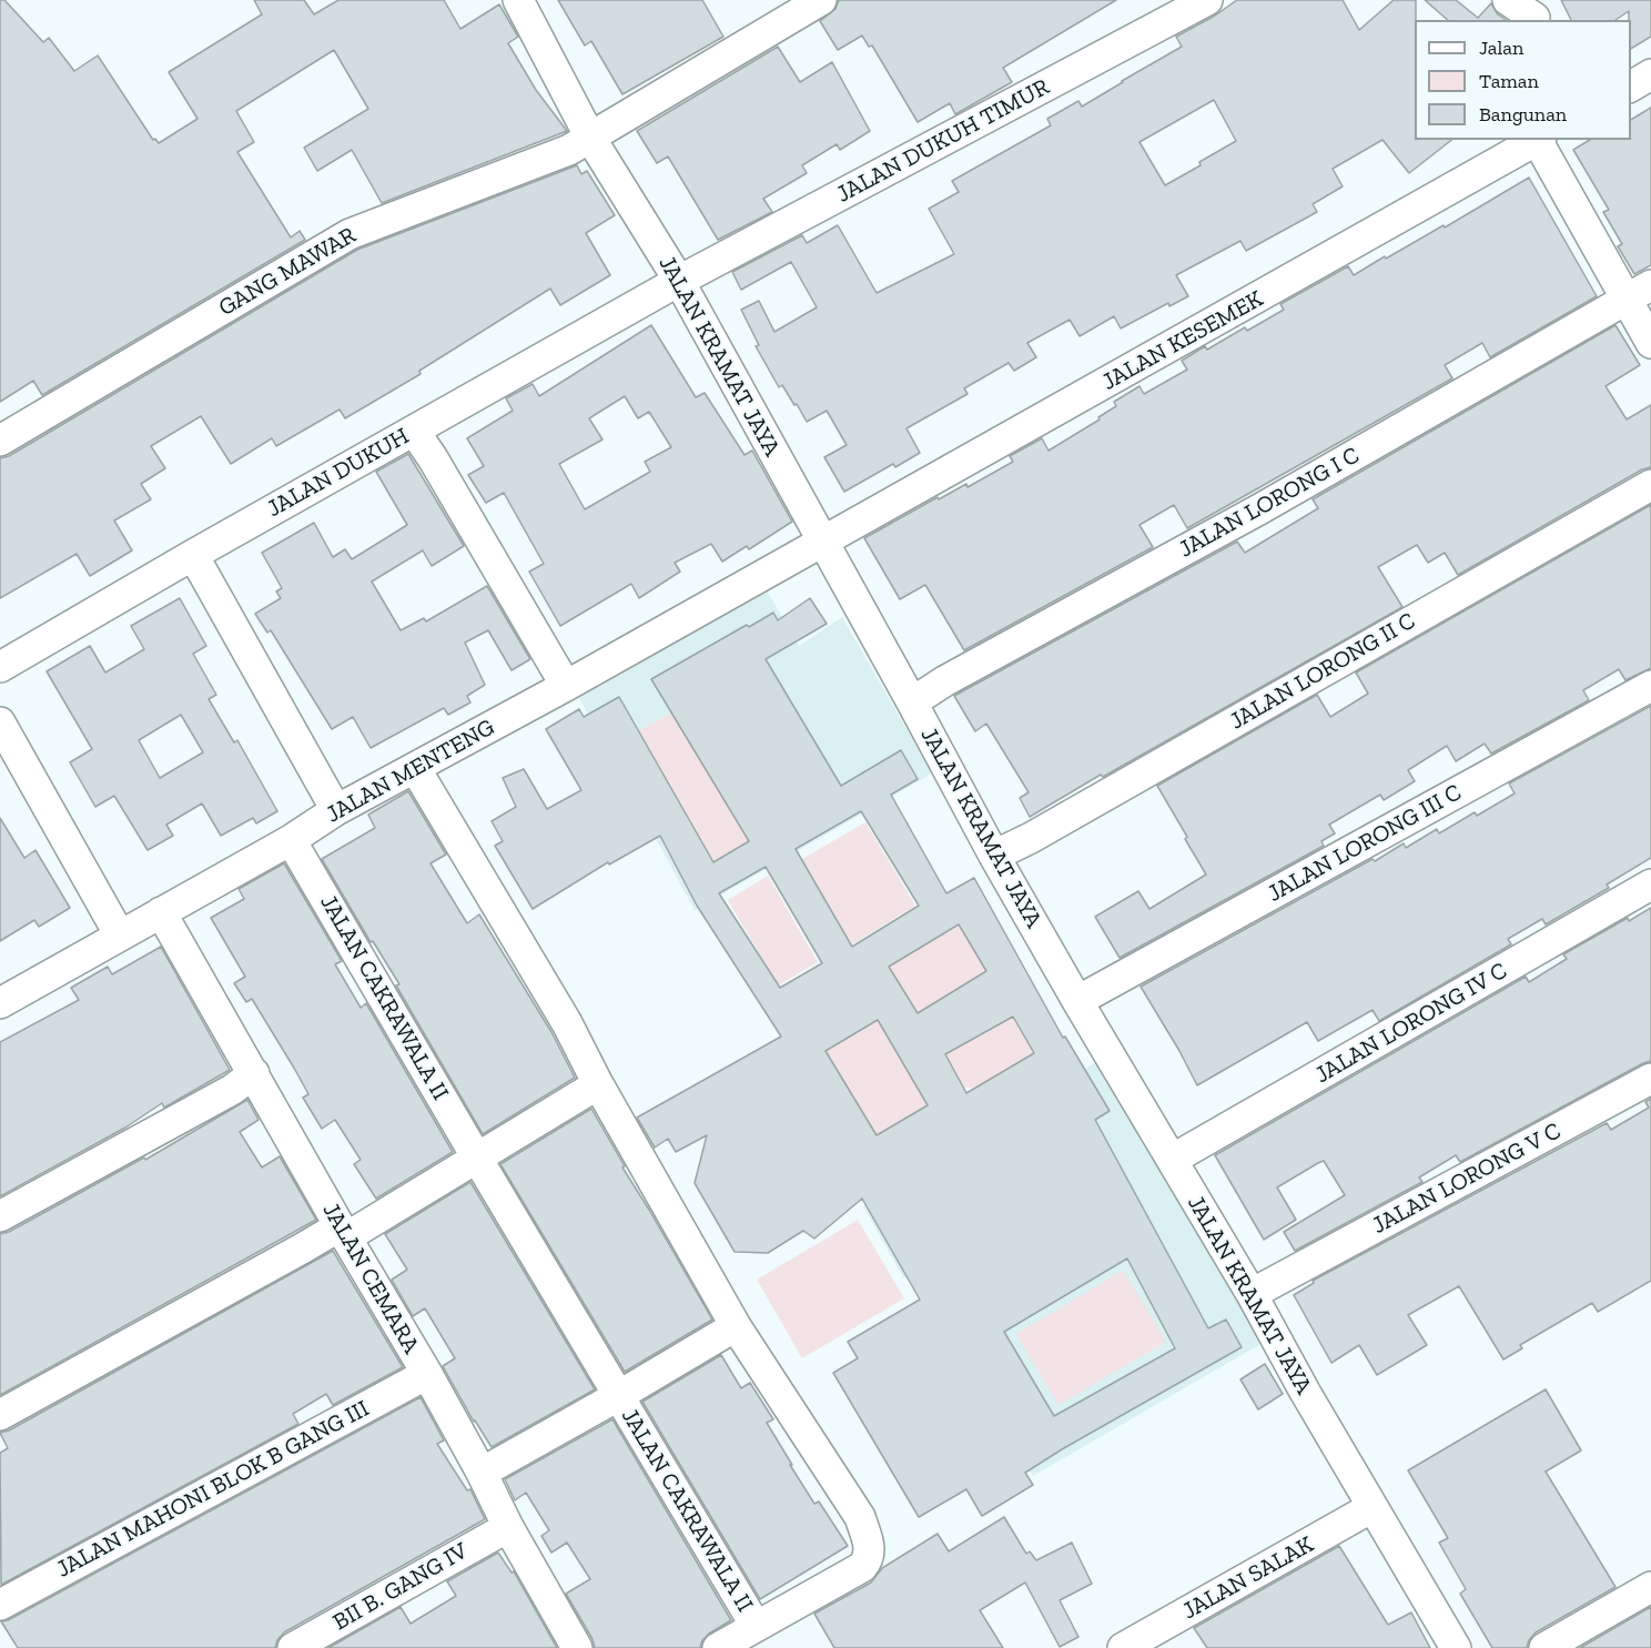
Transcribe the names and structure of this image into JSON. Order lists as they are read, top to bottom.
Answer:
{
  "streets": {
    "street": [
      "JALAN DUKUH TIMUR",
      "GANG MAWAR",
      "JALAN KESEMEK",
      "JALAN KRAMAT JAYA",
      "JALAN DUKUH",
      "JALAN LORONG I C",
      "JALAN LORONG II C",
      "JALAN MENTENG",
      "JALAN LORONG III C",
      "JALAN CAKRAWALA II",
      "JALAN LORONG IV C",
      "JALAN LORONG V C",
      "JALAN CEMARA",
      "JALAN MAHONI BLOK B GANG III",
      "JALAN SALAK",
      "BII B. GANG IV"
    ]
  },
  "crossings": [
    ["JALAN DUKUH TIMUR", "JALAN KRAMAT JAYA"],
    ["JALAN DUKUH TIMUR", "JALAN DUKUH"],
    ["GANG MAWAR", "JALAN KRAMAT JAYA"],
    ["JALAN KESEMEK", "JALAN KRAMAT JAYA"],
    ["JALAN KESEMEK", "JALAN MENTENG"],
    ["JALAN KRAMAT JAYA", "JALAN DUKUH"],
    ["JALAN KRAMAT JAYA", "JALAN LORONG I C"],
    ["JALAN KRAMAT JAYA", "JALAN LORONG II C"],
    ["JALAN KRAMAT JAYA", "JALAN MENTENG"],
    ["JALAN KRAMAT JAYA", "JALAN LORONG III C"],
    ["JALAN KRAMAT JAYA", "JALAN LORONG IV C"],
    ["JALAN KRAMAT JAYA", "JALAN LORONG V C"],
    ["JALAN KRAMAT JAYA", "JALAN SALAK"],
    ["JALAN MENTENG", "JALAN CAKRAWALA II"],
    ["JALAN MENTENG", "JALAN CEMARA"],
    ["JALAN CAKRAWALA II", "JALAN CEMARA"],
    ["JALAN CEMARA", "JALAN MAHONI BLOK B GANG III"],
    ["JALAN CEMARA", "BII B. GANG IV"]
  ],
  "legend": ["Jalan", "Taman", "Bangunan"]
}
